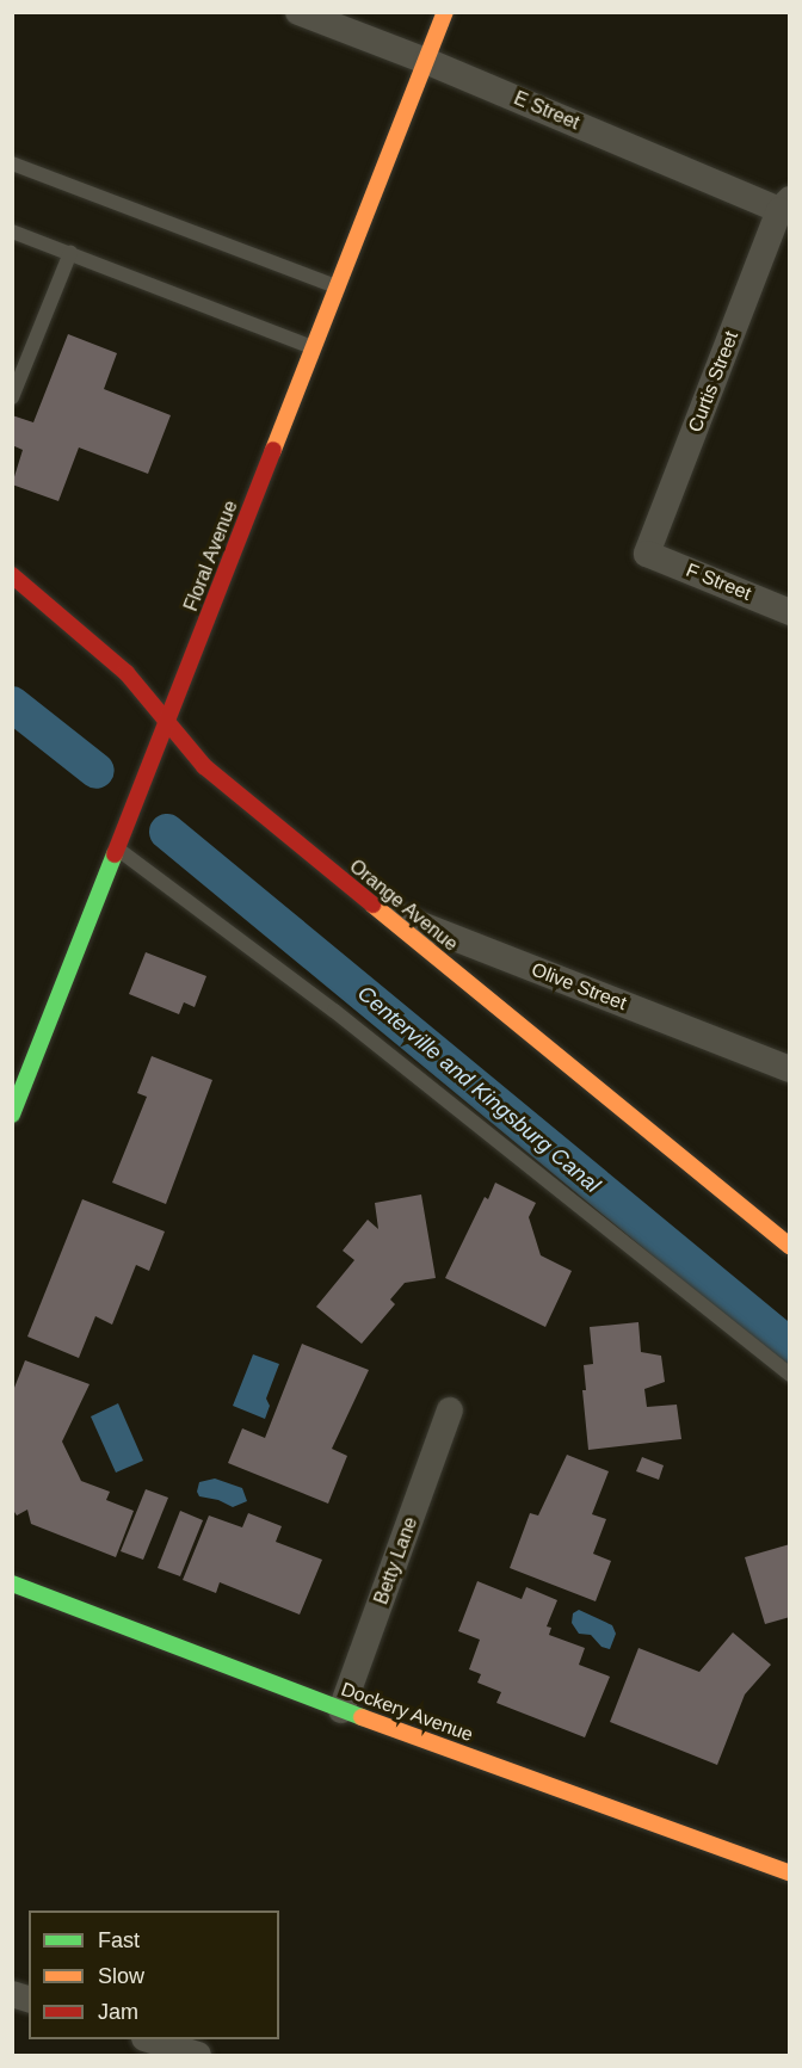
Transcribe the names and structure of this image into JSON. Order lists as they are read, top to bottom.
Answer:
{
  "streets": {
    "street": [
      "E Street",
      "Curtis Street",
      "Floral Avenue",
      "F Street",
      "Orange Avenue",
      "Olive Street",
      "Betty Lane",
      "Dockery Avenue"
    ]
  },
  "crossings": [
    ["E Street", "Curtis Street"],
    ["E Street", "Floral Avenue"],
    ["Curtis Street", "F Street"],
    ["Floral Avenue", "Orange Avenue"],
    ["Orange Avenue", "Olive Street"],
    ["Betty Lane", "Dockery Avenue"]
  ],
  "water": ["Centerville and Kingsburg Canal"],
  "legend": ["Fast", "Slow", "Jam"]
}
